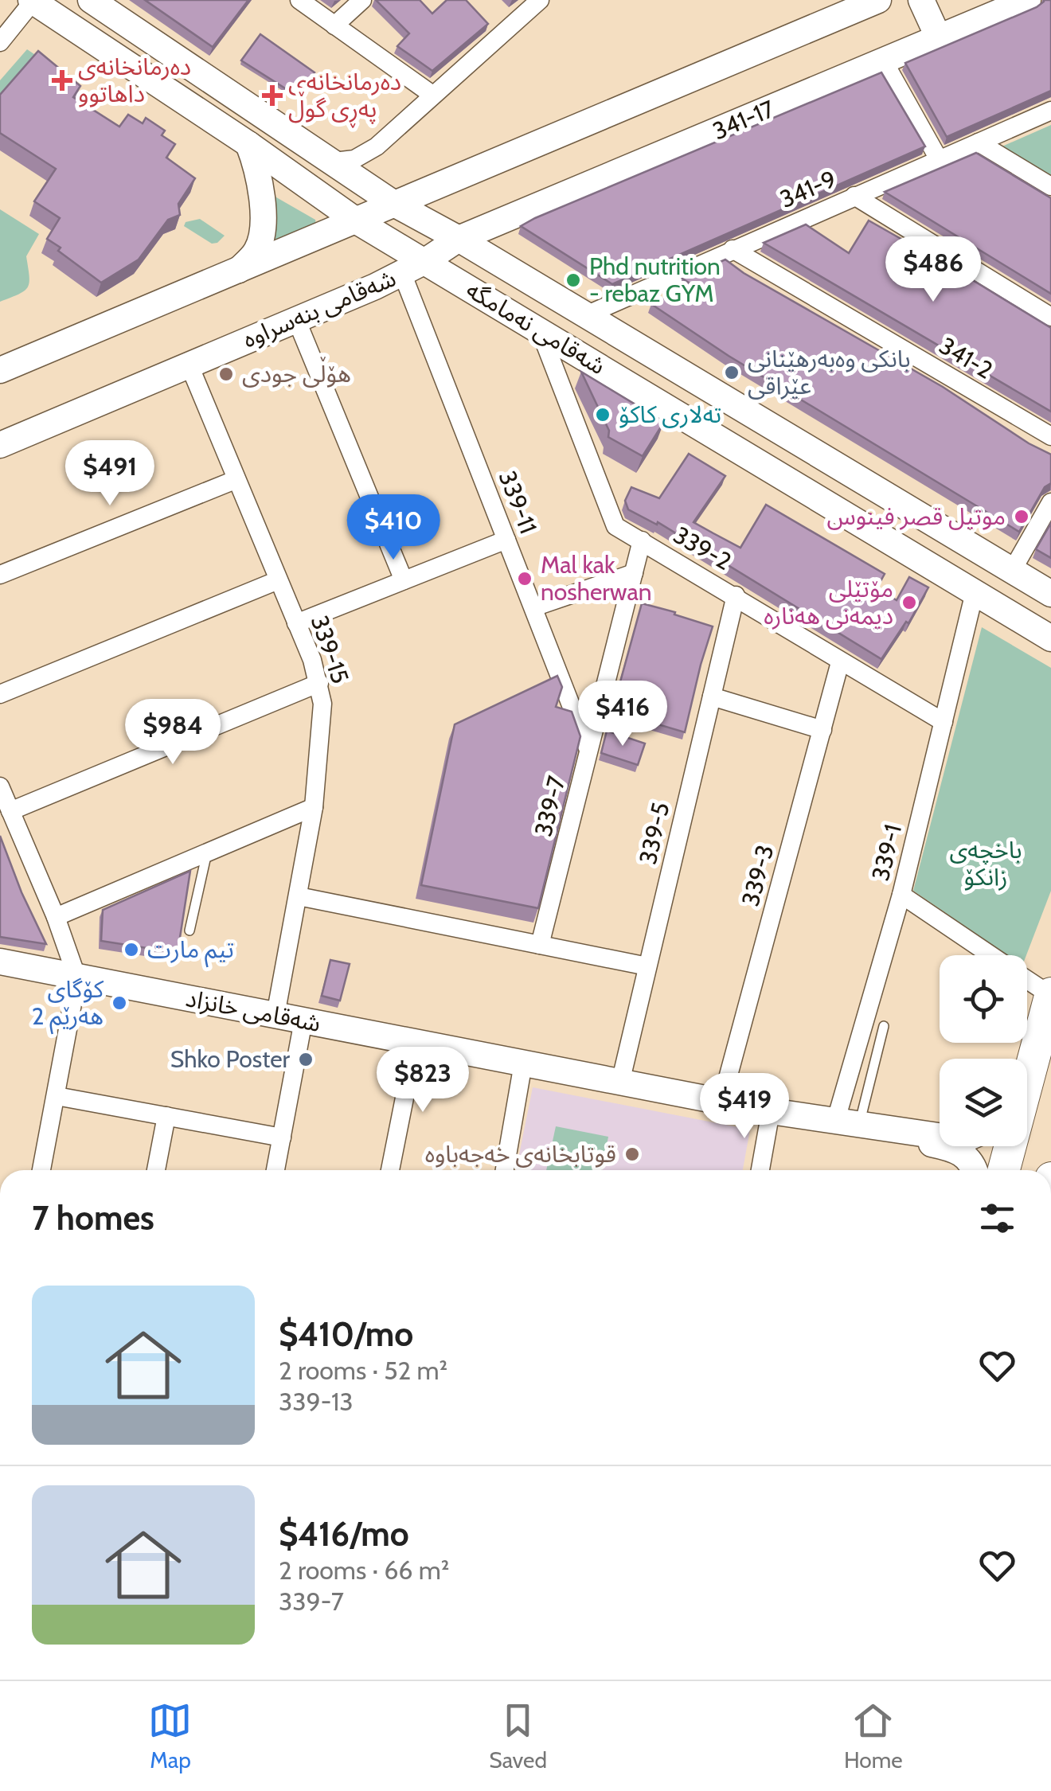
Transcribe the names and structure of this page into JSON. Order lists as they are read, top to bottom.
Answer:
{
  "streets": {
    "main road": [
      "341-17",
      "شەقامی بنەسراوە",
      "شەقامی نەمامگە",
      "شەقامی خانزاد"
    ],
    "street": [
      "341-9",
      "341-2",
      "339-11",
      "339-2",
      "339-15",
      "339-7",
      "339-5",
      "339-1",
      "339-3"
    ]
  },
  "crossings": [
    ["341-17", "شەقامی بنەسراوە"],
    ["341-17", "شەقامی نەمامگە"],
    ["341-9", "شەقامی نەمامگە"],
    ["341-9", "341-2"],
    ["شەقامی بنەسراوە", "شەقامی نەمامگە"],
    ["شەقامی بنەسراوە", "339-11"],
    ["شەقامی بنەسراوە", "339-15"],
    ["شەقامی نەمامگە", "339-11"],
    ["شەقامی نەمامگە", "339-2"],
    ["شەقامی نەمامگە", "339-1"],
    ["339-11", "339-7"],
    ["339-2", "339-7"],
    ["339-2", "339-5"],
    ["339-2", "339-1"],
    ["339-2", "339-3"],
    ["339-15", "شەقامی خانزاد"],
    ["339-5", "شەقامی خانزاد"],
    ["339-1", "شەقامی خانزاد"],
    ["339-3", "شەقامی خانزاد"]
  ],
  "parks": ["باخچەی زانکۆ"],
  "places": {
    "health": ["دەرمانخانەی داهاتوو", "دەرمانخانەی پەڕی گوڵ"],
    "other": [
      "Phd nutrition - rebaz GYM",
      "بانکی وەبەرهێنانی عێراقی",
      "هۆڵی جودی",
      "تەلاری کاکۆ",
      "موتيل قصر فينوس",
      "Mal kak nosherwan",
      "مۆتێلی دیمەنی هەنارە",
      "تيم مارت",
      "کۆگای هەرێم 2",
      "Shko Poster",
      "قوتابخانەی خەجەباوە"
    ]
  },
  "page": {
    "price": [
      "$486",
      "$491",
      "$410",
      "$416",
      "$984",
      "$823",
      "$419"
    ],
    "heading": "7 homes",
    "list": [
      {
        "name": "$410/mo",
        "note": "2 rooms · 52 m² · 339-13"
      },
      {
        "name": "$416/mo",
        "note": "2 rooms · 66 m² · 339-7"
      }
    ],
    "tabs": ["Map", "Saved", "Home"]
  }
}
